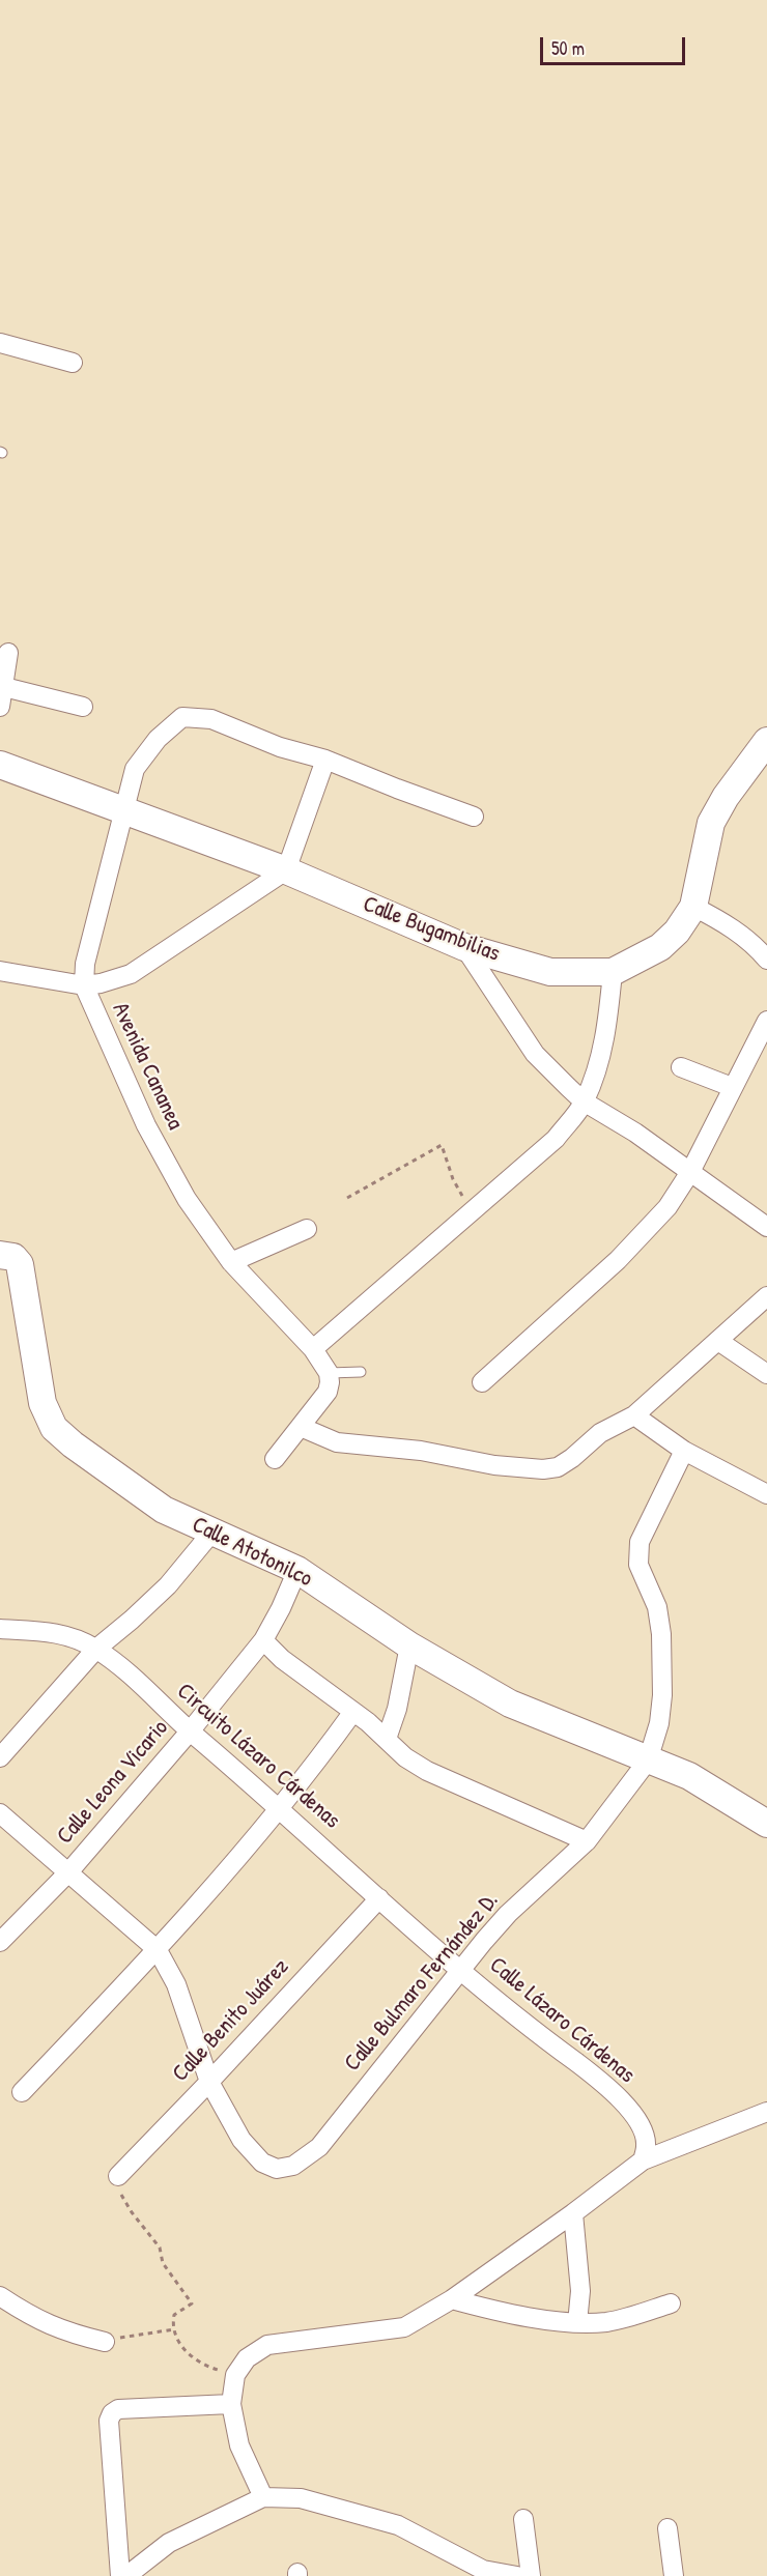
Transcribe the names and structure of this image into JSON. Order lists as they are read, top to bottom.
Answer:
{
  "streets": {
    "street": [
      "Calle Bugambilias",
      "Avenida Cananea",
      "Calle Atotonilco",
      "Circuito Lázaro Cárdenas",
      "Calle Leona Vicario",
      "Calle Bulmaro Fernández D.",
      "Calle Benito Juárez",
      "Calle Lázaro Cárdenas"
    ]
  },
  "crossings": [
    ["Calle Bugambilias", "Avenida Cananea"],
    ["Calle Atotonilco", "Calle Leona Vicario"],
    ["Calle Atotonilco", "Calle Bulmaro Fernández D."],
    ["Circuito Lázaro Cárdenas", "Calle Leona Vicario"],
    ["Circuito Lázaro Cárdenas", "Calle Bulmaro Fernández D."],
    ["Circuito Lázaro Cárdenas", "Calle Benito Juárez"],
    ["Circuito Lázaro Cárdenas", "Calle Lázaro Cárdenas"],
    ["Calle Bulmaro Fernández D.", "Calle Benito Juárez"],
    ["Calle Bulmaro Fernández D.", "Calle Lázaro Cárdenas"]
  ],
  "scale_bar": "50 m"
}
